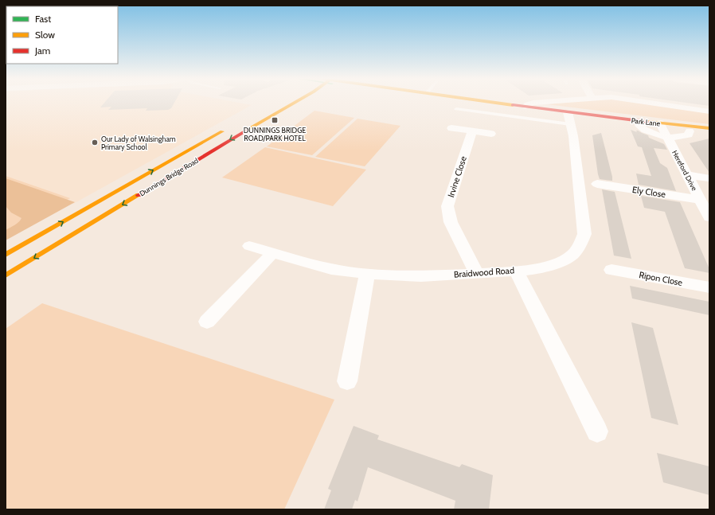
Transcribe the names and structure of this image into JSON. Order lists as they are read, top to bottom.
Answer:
{
  "streets": {
    "main road": ["Park Lane", "Dunnings Bridge Road"],
    "street": [
      "Hereford Drive",
      "Irvine Close",
      "Ely Close",
      "Braidwood Road",
      "Ripon Close"
    ]
  },
  "crossings": [
    ["Park Lane", "Hereford Drive"],
    ["Park Lane", "Braidwood Road"],
    ["Hereford Drive", "Ely Close"],
    ["Irvine Close", "Braidwood Road"]
  ],
  "places": {
    "transit": ["DUNNINGS BRIDGE ROAD/PARK HOTEL"],
    "other": ["Our Lady of Walsingham Primary School"]
  },
  "legend": ["Fast", "Slow", "Jam"]
}
